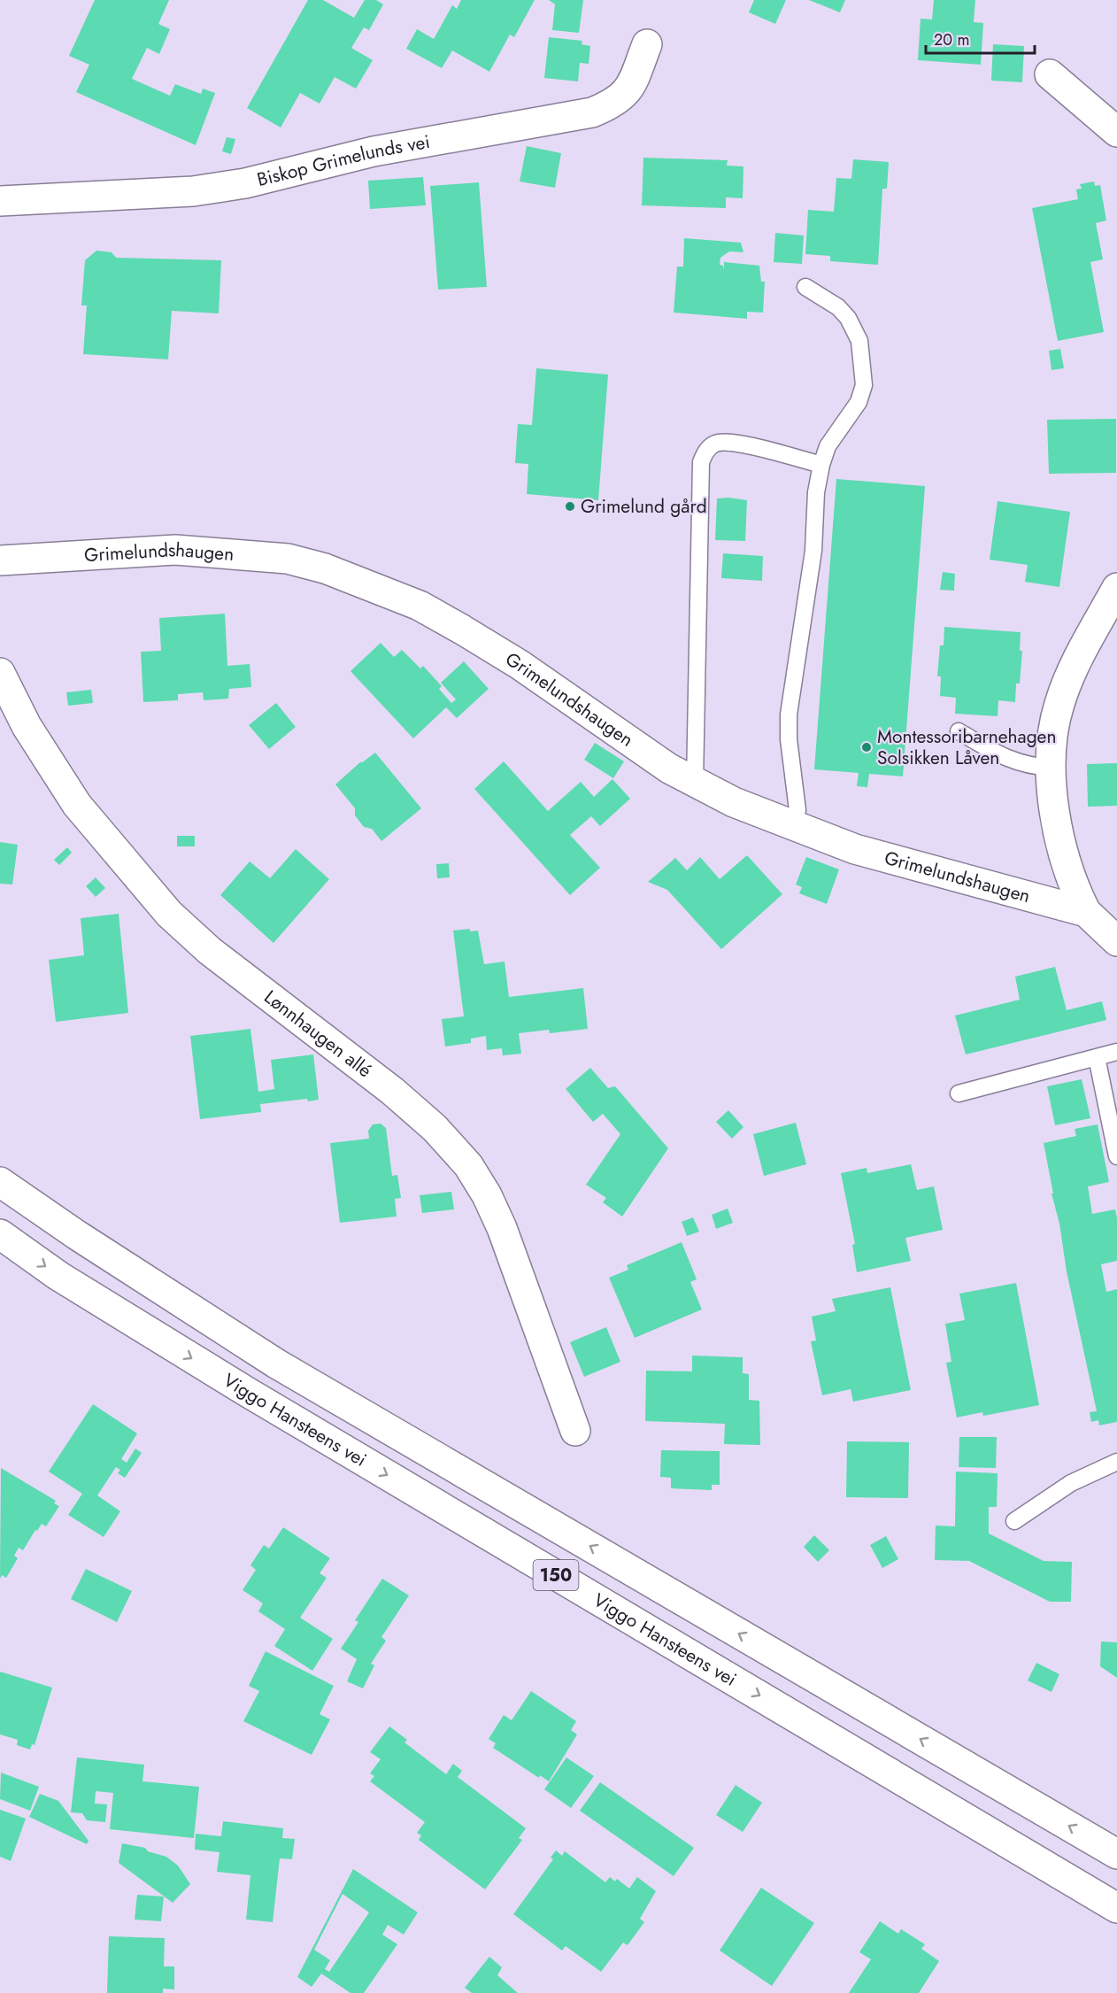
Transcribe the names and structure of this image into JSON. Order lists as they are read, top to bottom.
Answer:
{
  "streets": {
    "main road": [
      "Biskop Grimelunds vei",
      "Grimelundshaugen",
      "Lønnhaugen allé",
      "Viggo Hansteens vei",
      "150"
    ]
  },
  "places": ["Grimelund gård", "Montessoribarnehagen Solsikken Låven"],
  "scale_bar": "20 m"
}
